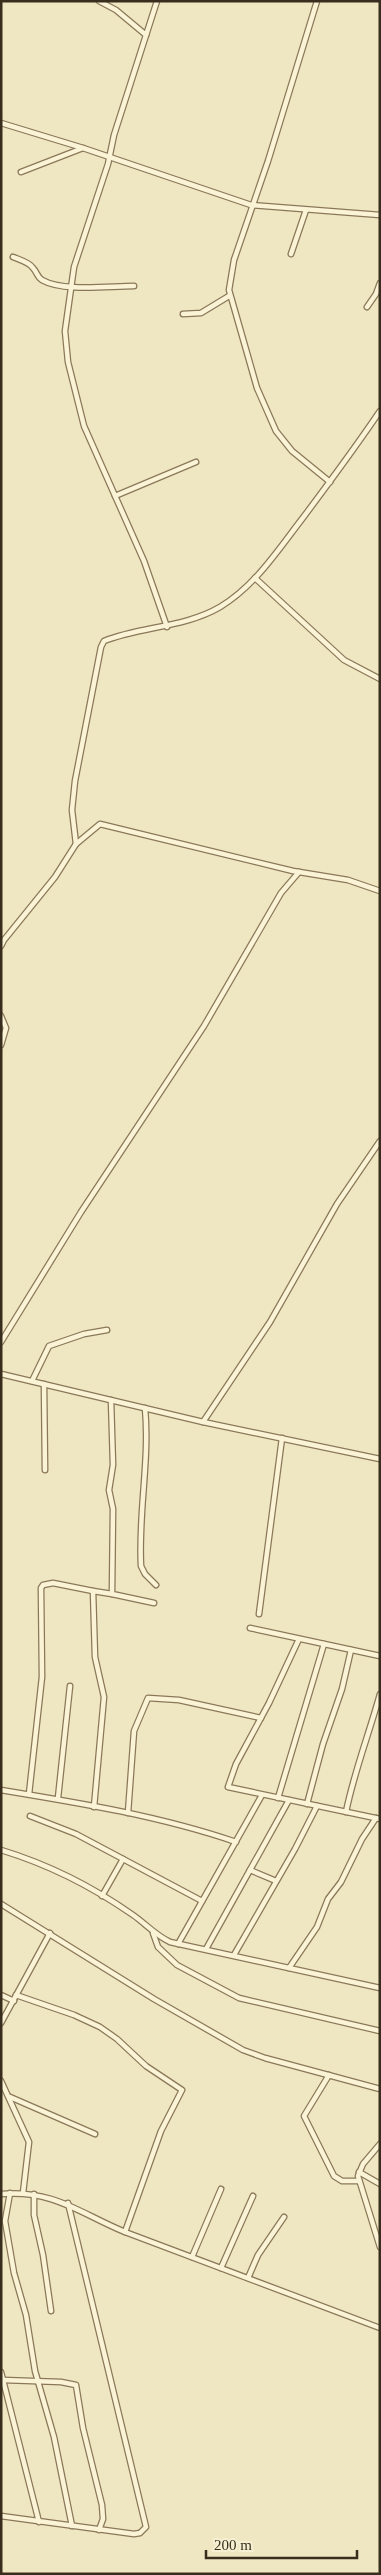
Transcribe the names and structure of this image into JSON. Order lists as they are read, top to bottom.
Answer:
{
  "scale_bar": "200 m"
}
